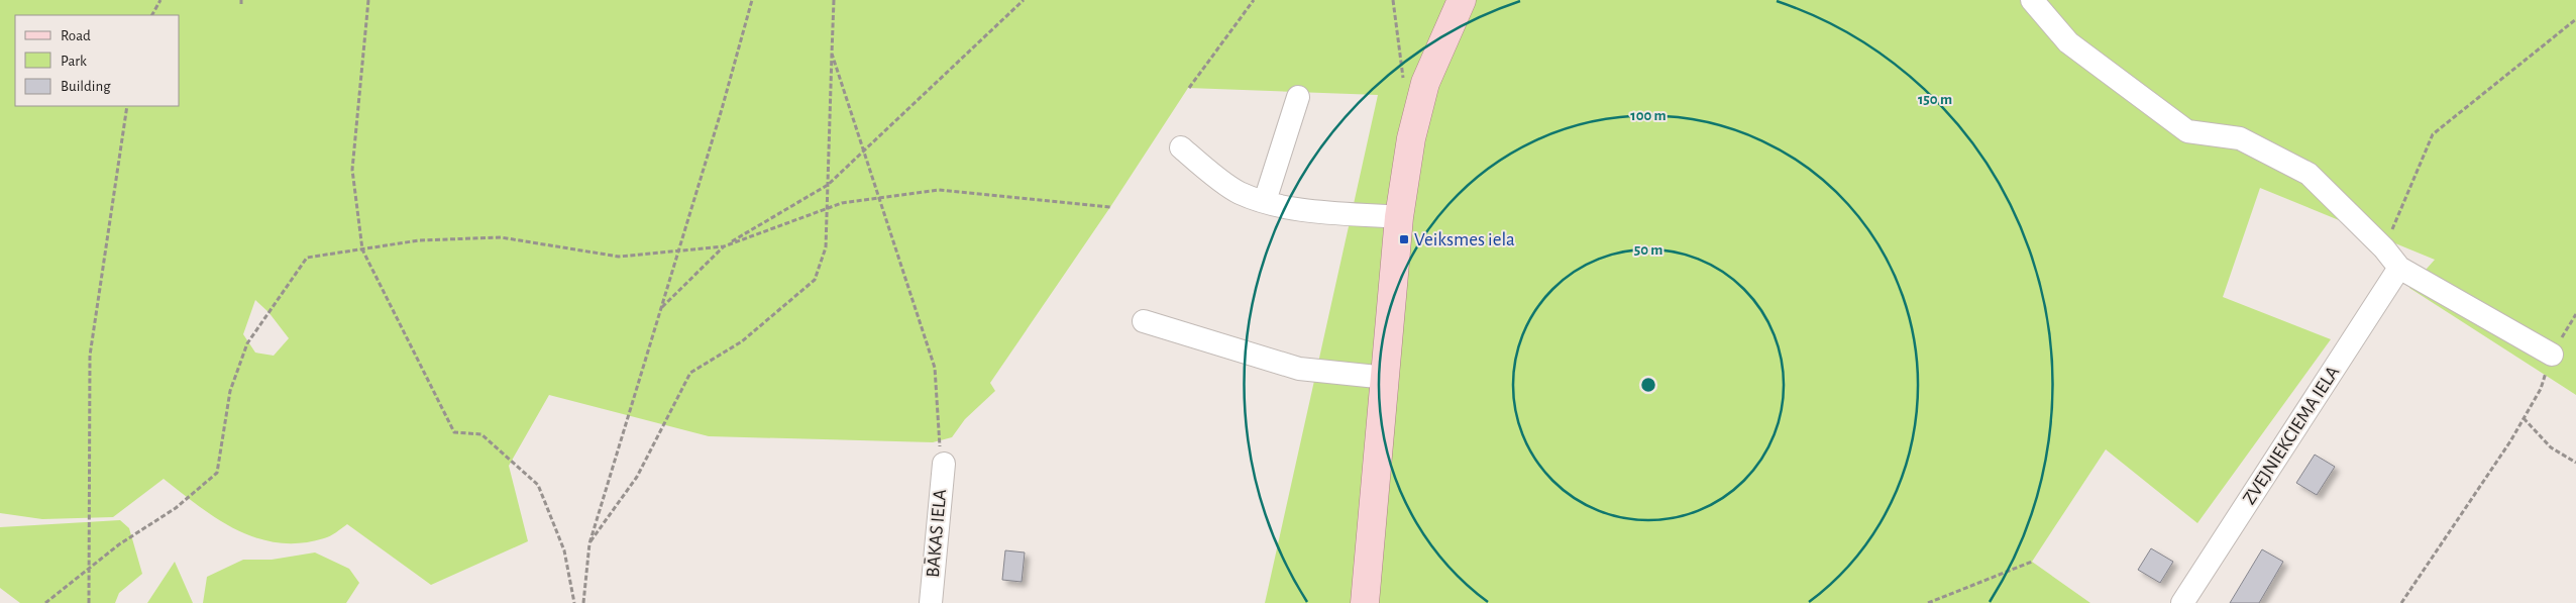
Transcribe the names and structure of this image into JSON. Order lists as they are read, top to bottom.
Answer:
{
  "streets": {
    "street": ["ZVEJNIEKCIEMA IELA", "BĀKAS IELA"]
  },
  "places": {
    "transit": ["Veiksmes iela"]
  },
  "legend": ["Road", "Park", "Building"],
  "rings": ["150 m", "100 m", "50 m"]
}
